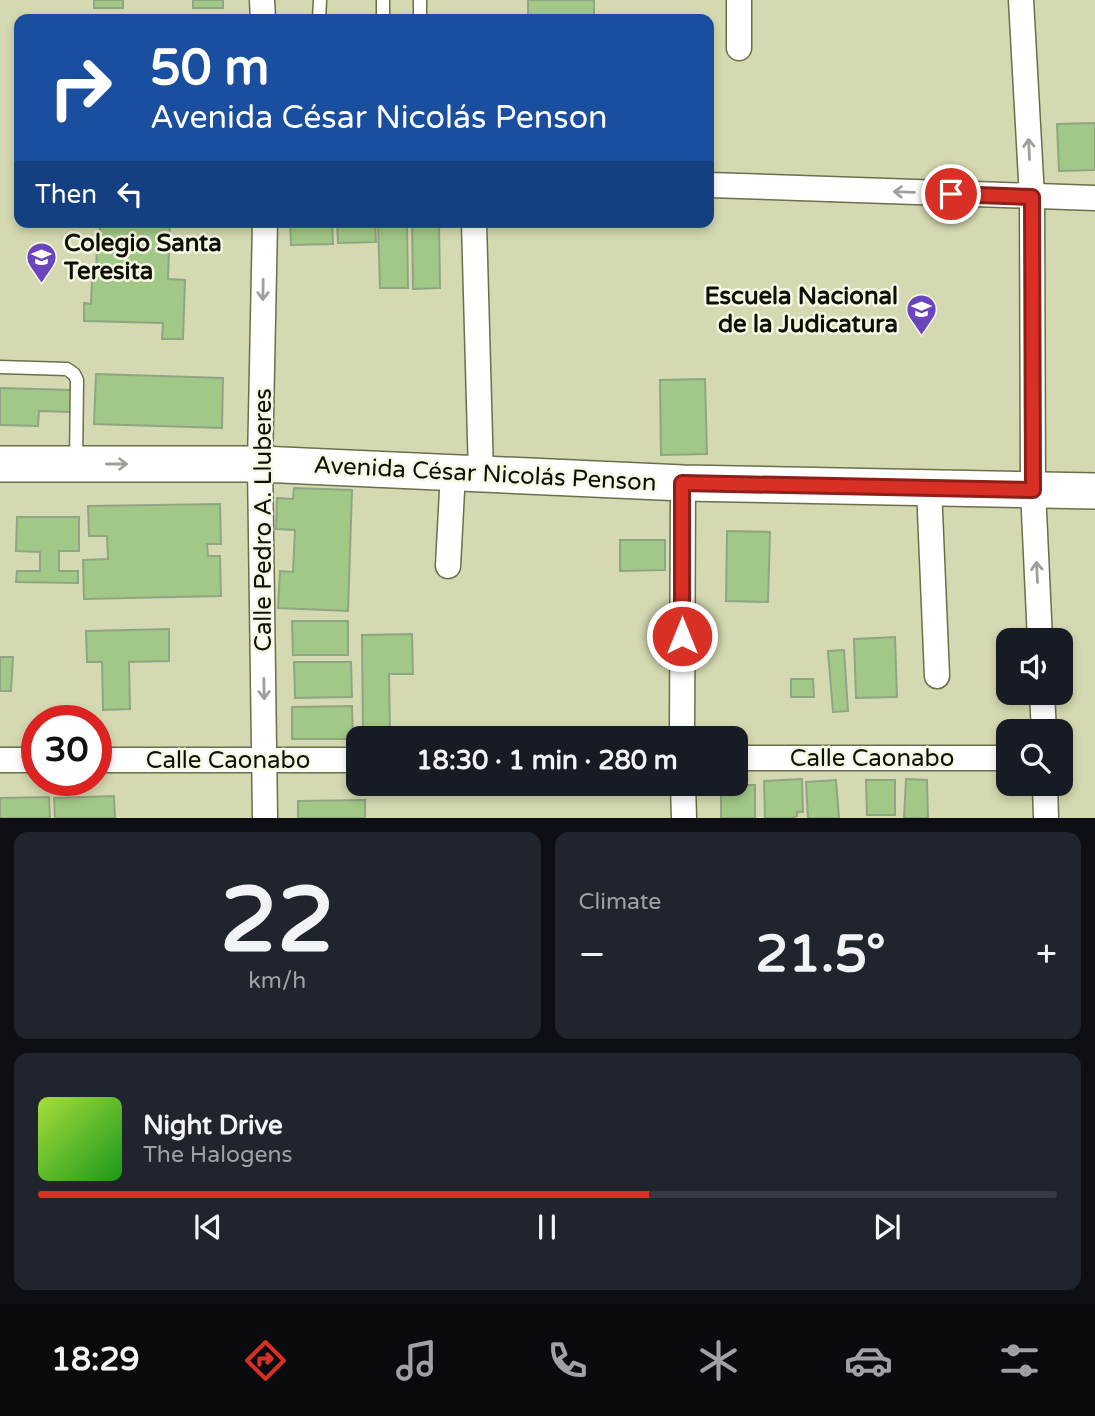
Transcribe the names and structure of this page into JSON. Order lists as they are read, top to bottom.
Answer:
{
  "streets": {
    "main road": ["Avenida César Nicolás Penson"],
    "street": ["Calle Pedro A. Lluberes", "Calle Caonabo"]
  },
  "crossings": [
    ["Avenida César Nicolás Penson", "Calle Pedro A. Lluberes"],
    ["Calle Pedro A. Lluberes", "Calle Caonabo"]
  ],
  "places": {
    "school or university": ["Colegio Santa Teresita", "Escuela Nacional de la Judicatura"]
  },
  "page": {
    "turn": ["50 m", "Avenida César Nicolás Penson"],
    "then": "Then",
    "limit": "30",
    "trip": "18:30 · 1 min · 280 m",
    "tile": [
      ["22", "km/h"],
      "Climate"
    ],
    "heat": ["−", "21.5°", "+"],
    "song": ["Night Drive", "The Halogens"],
    "tabs": "18:29"
  }
}
